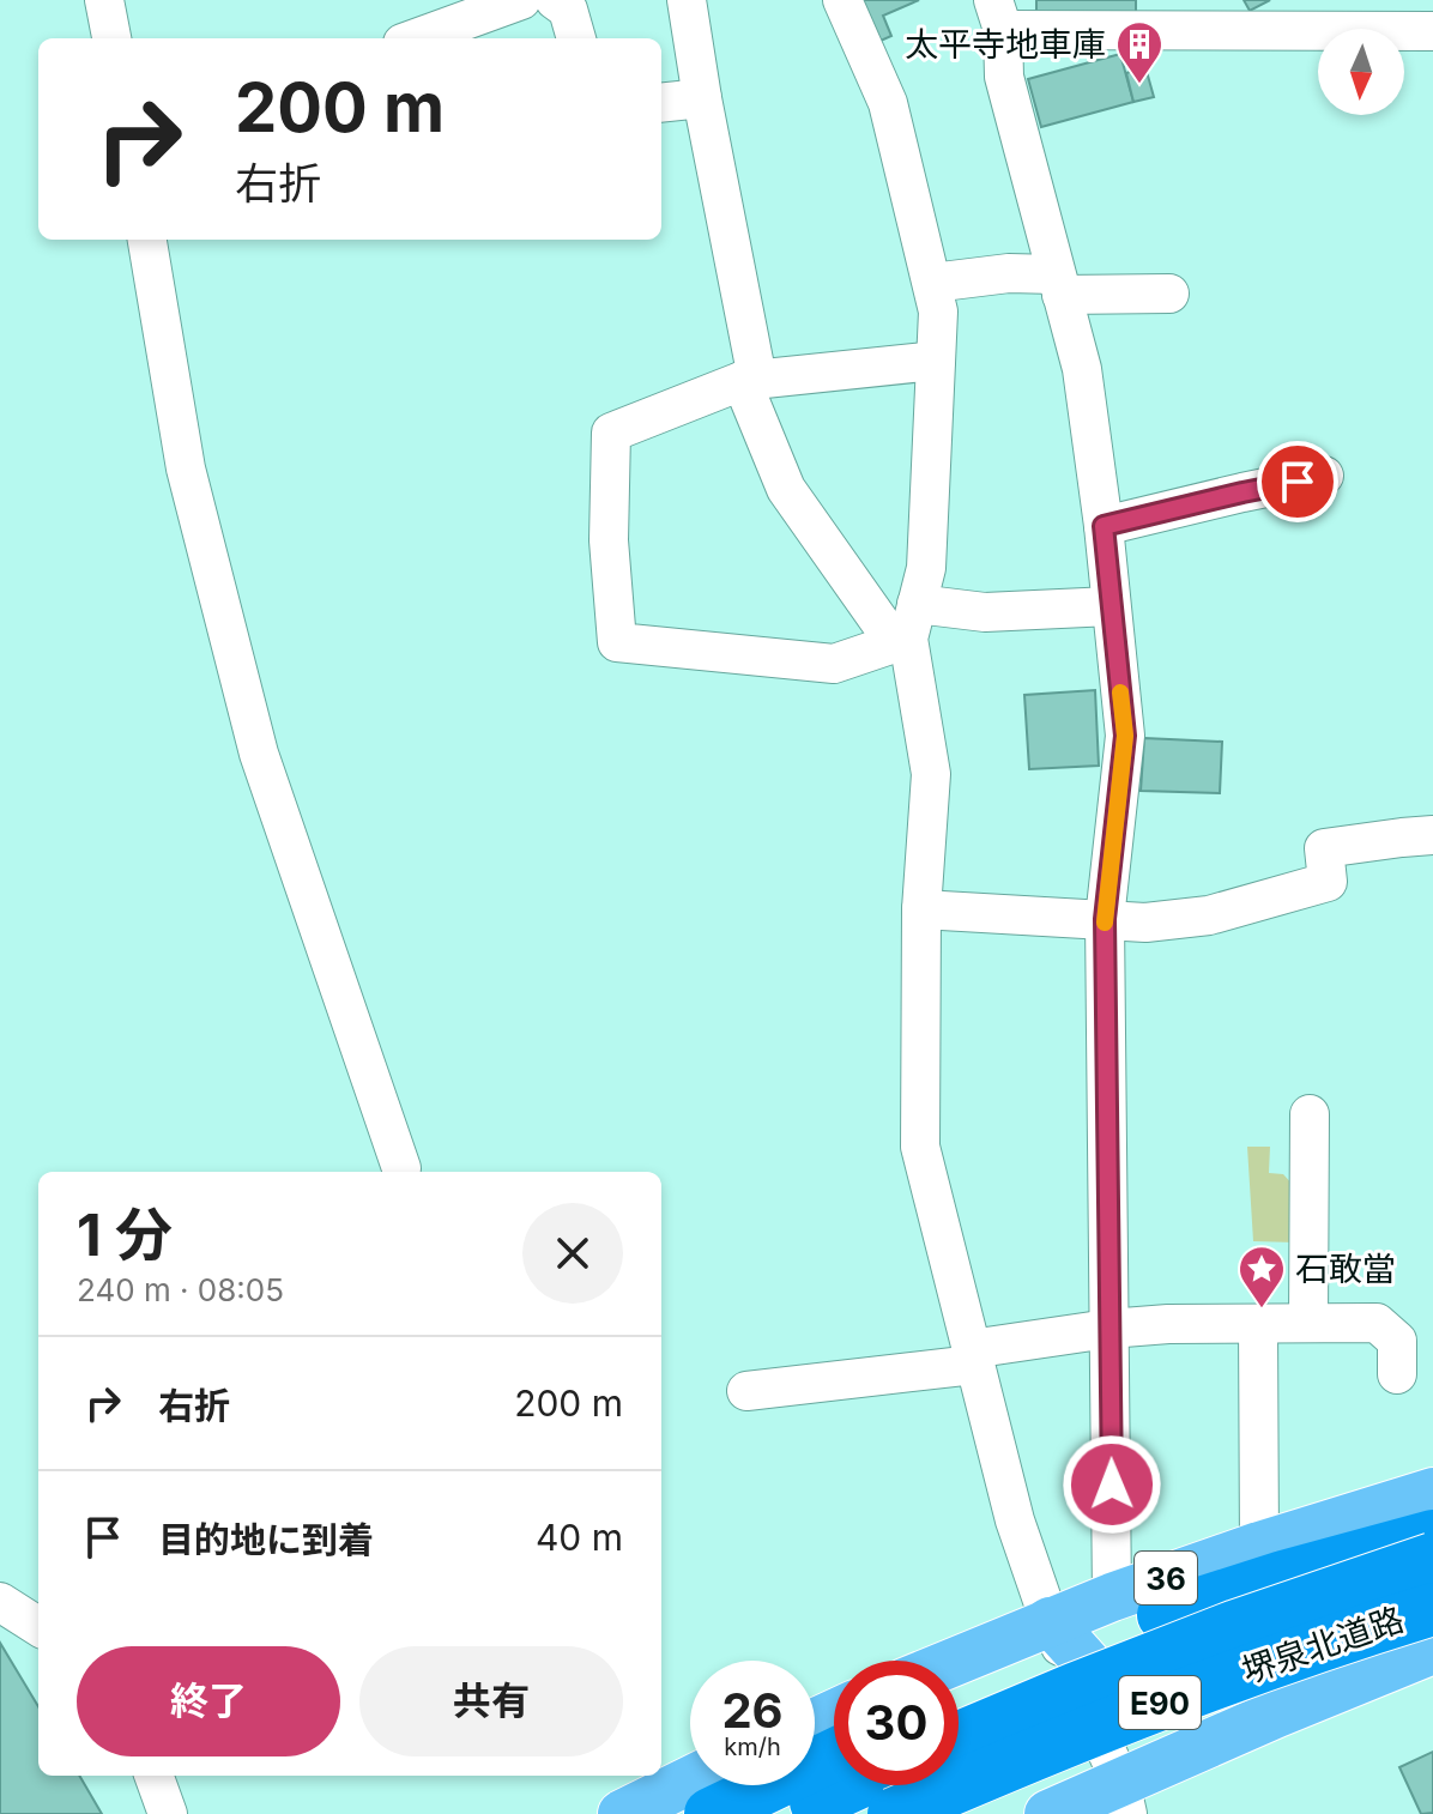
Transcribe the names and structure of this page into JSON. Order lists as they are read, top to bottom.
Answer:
{
  "streets": {
    "highway": ["堺泉北道路", "E90"],
    "main road": ["36"]
  },
  "places": {
    "building": ["太平寺地車庫"],
    "place": ["石敢當"]
  },
  "north": "bottom",
  "page": {
    "turn": ["200 m", "右折"],
    "heading": ["1 分", "240 m · 08:05"],
    "list": [
      {
        "name": "右折",
        "value": "200 m"
      },
      {
        "name": "目的地に到着",
        "value": "40 m"
      }
    ],
    "buttons": ["終了", "共有"],
    "speed": "26 km/h",
    "limit": "30"
  }
}
